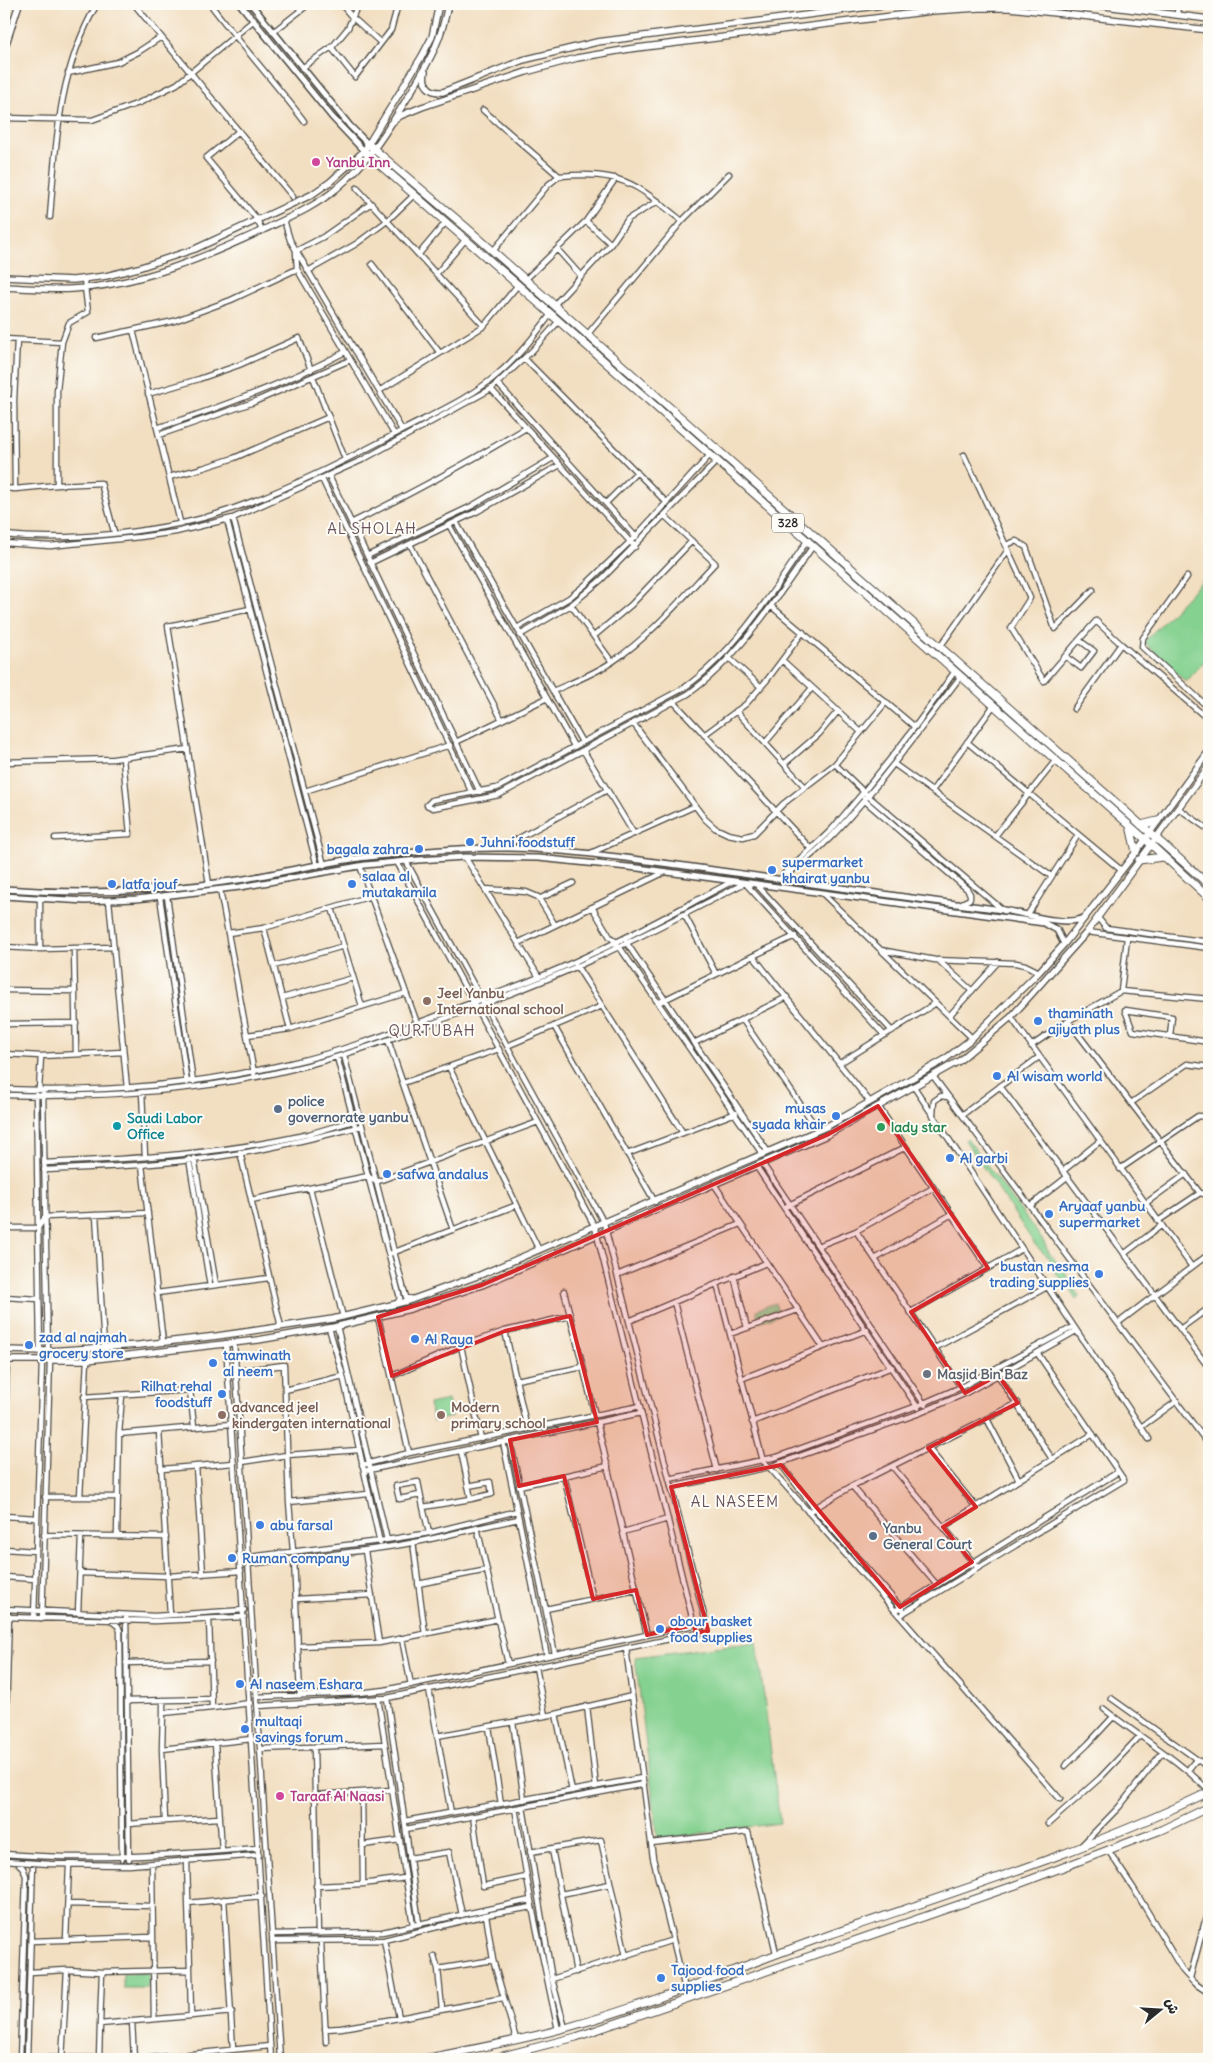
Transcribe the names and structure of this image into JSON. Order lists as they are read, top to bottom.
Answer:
{
  "streets": {
    "main road": ["328"]
  },
  "districts": ["AL SHOLAH", "QURTUBAH", "AL NASEEM"],
  "places": [
    "Yanbu Inn",
    "Juhni foodstuff",
    "bagala zahra",
    "supermarket khairat yanbu",
    "latfa jouf",
    "salaa al mutakamila",
    "Jeel Yanbu International school",
    "thaminath ajiyath plus",
    "Al wisam world",
    "police governorate yanbu",
    "musas syada khair",
    "Saudi Labor Office",
    "lady star",
    "Al garbi",
    "safwa andalus",
    "Aryaaf yanbu supermarket",
    "bustan nesma trading supplies",
    "Al Raya",
    "zad al najmah grocery store",
    "tamwinath al neem",
    "Masjid Bin Baz",
    "Rilhat rehal foodstuff",
    "advanced jeel kindergaten international",
    "Modern primary school",
    "abu farsal",
    "Yanbu General Court",
    "Ruman company",
    "obour basket food supplies",
    "Al naseem Eshara",
    "multaqi savings forum",
    "Taraaf Al Naasi",
    "Tajood food supplies"
  ],
  "north": "right"
}
